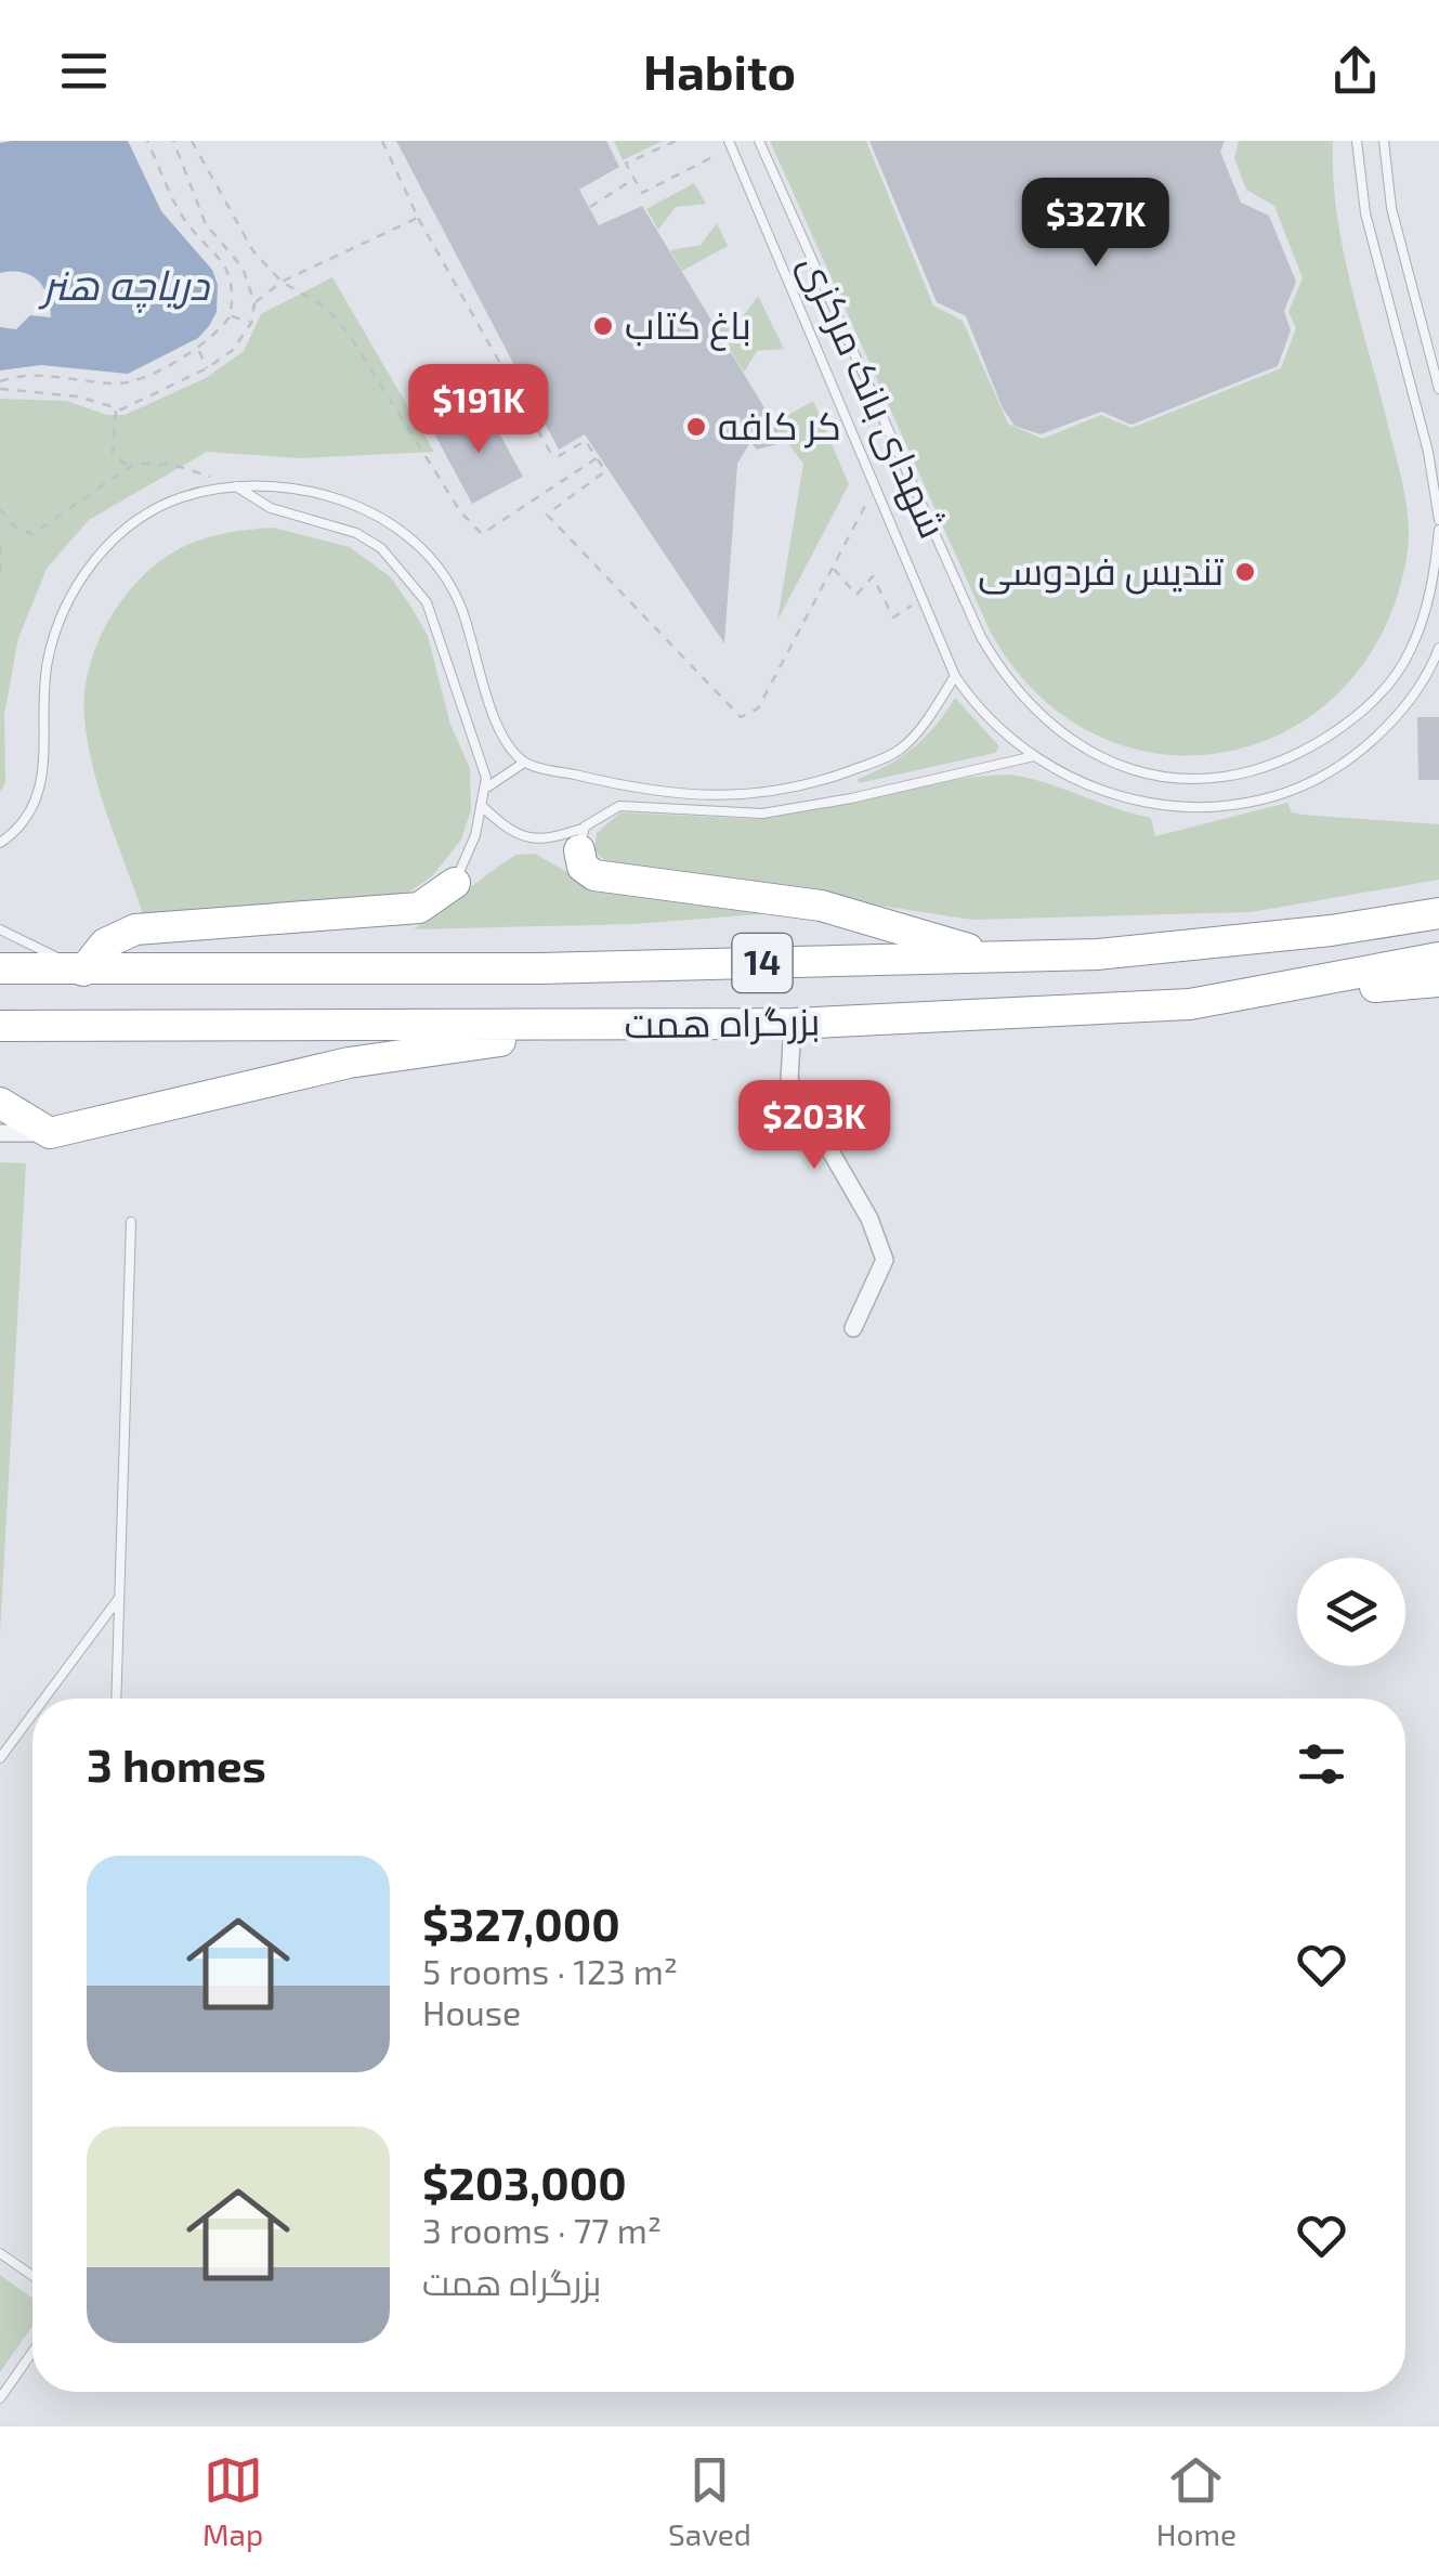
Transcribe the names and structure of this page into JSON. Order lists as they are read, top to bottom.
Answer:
{
  "streets": {
    "highway": ["14", "بزرگراه همت"],
    "lane": ["شهدای بانک مرکزی"]
  },
  "water": ["دریاچه هنر"],
  "places": ["باغ کتاب", "کر کافه", "تندیس فردوسی"],
  "page": {
    "header": "Habito",
    "price": ["$327K", "$191K", "$203K"],
    "heading": "3 homes",
    "list": [
      {
        "name": "$327,000",
        "note": "5 rooms · 123 m² · House"
      },
      {
        "name": "$203,000",
        "note": "3 rooms · 77 m² · بزرگراه همت"
      }
    ],
    "tabs": ["Map", "Saved", "Home"]
  }
}
